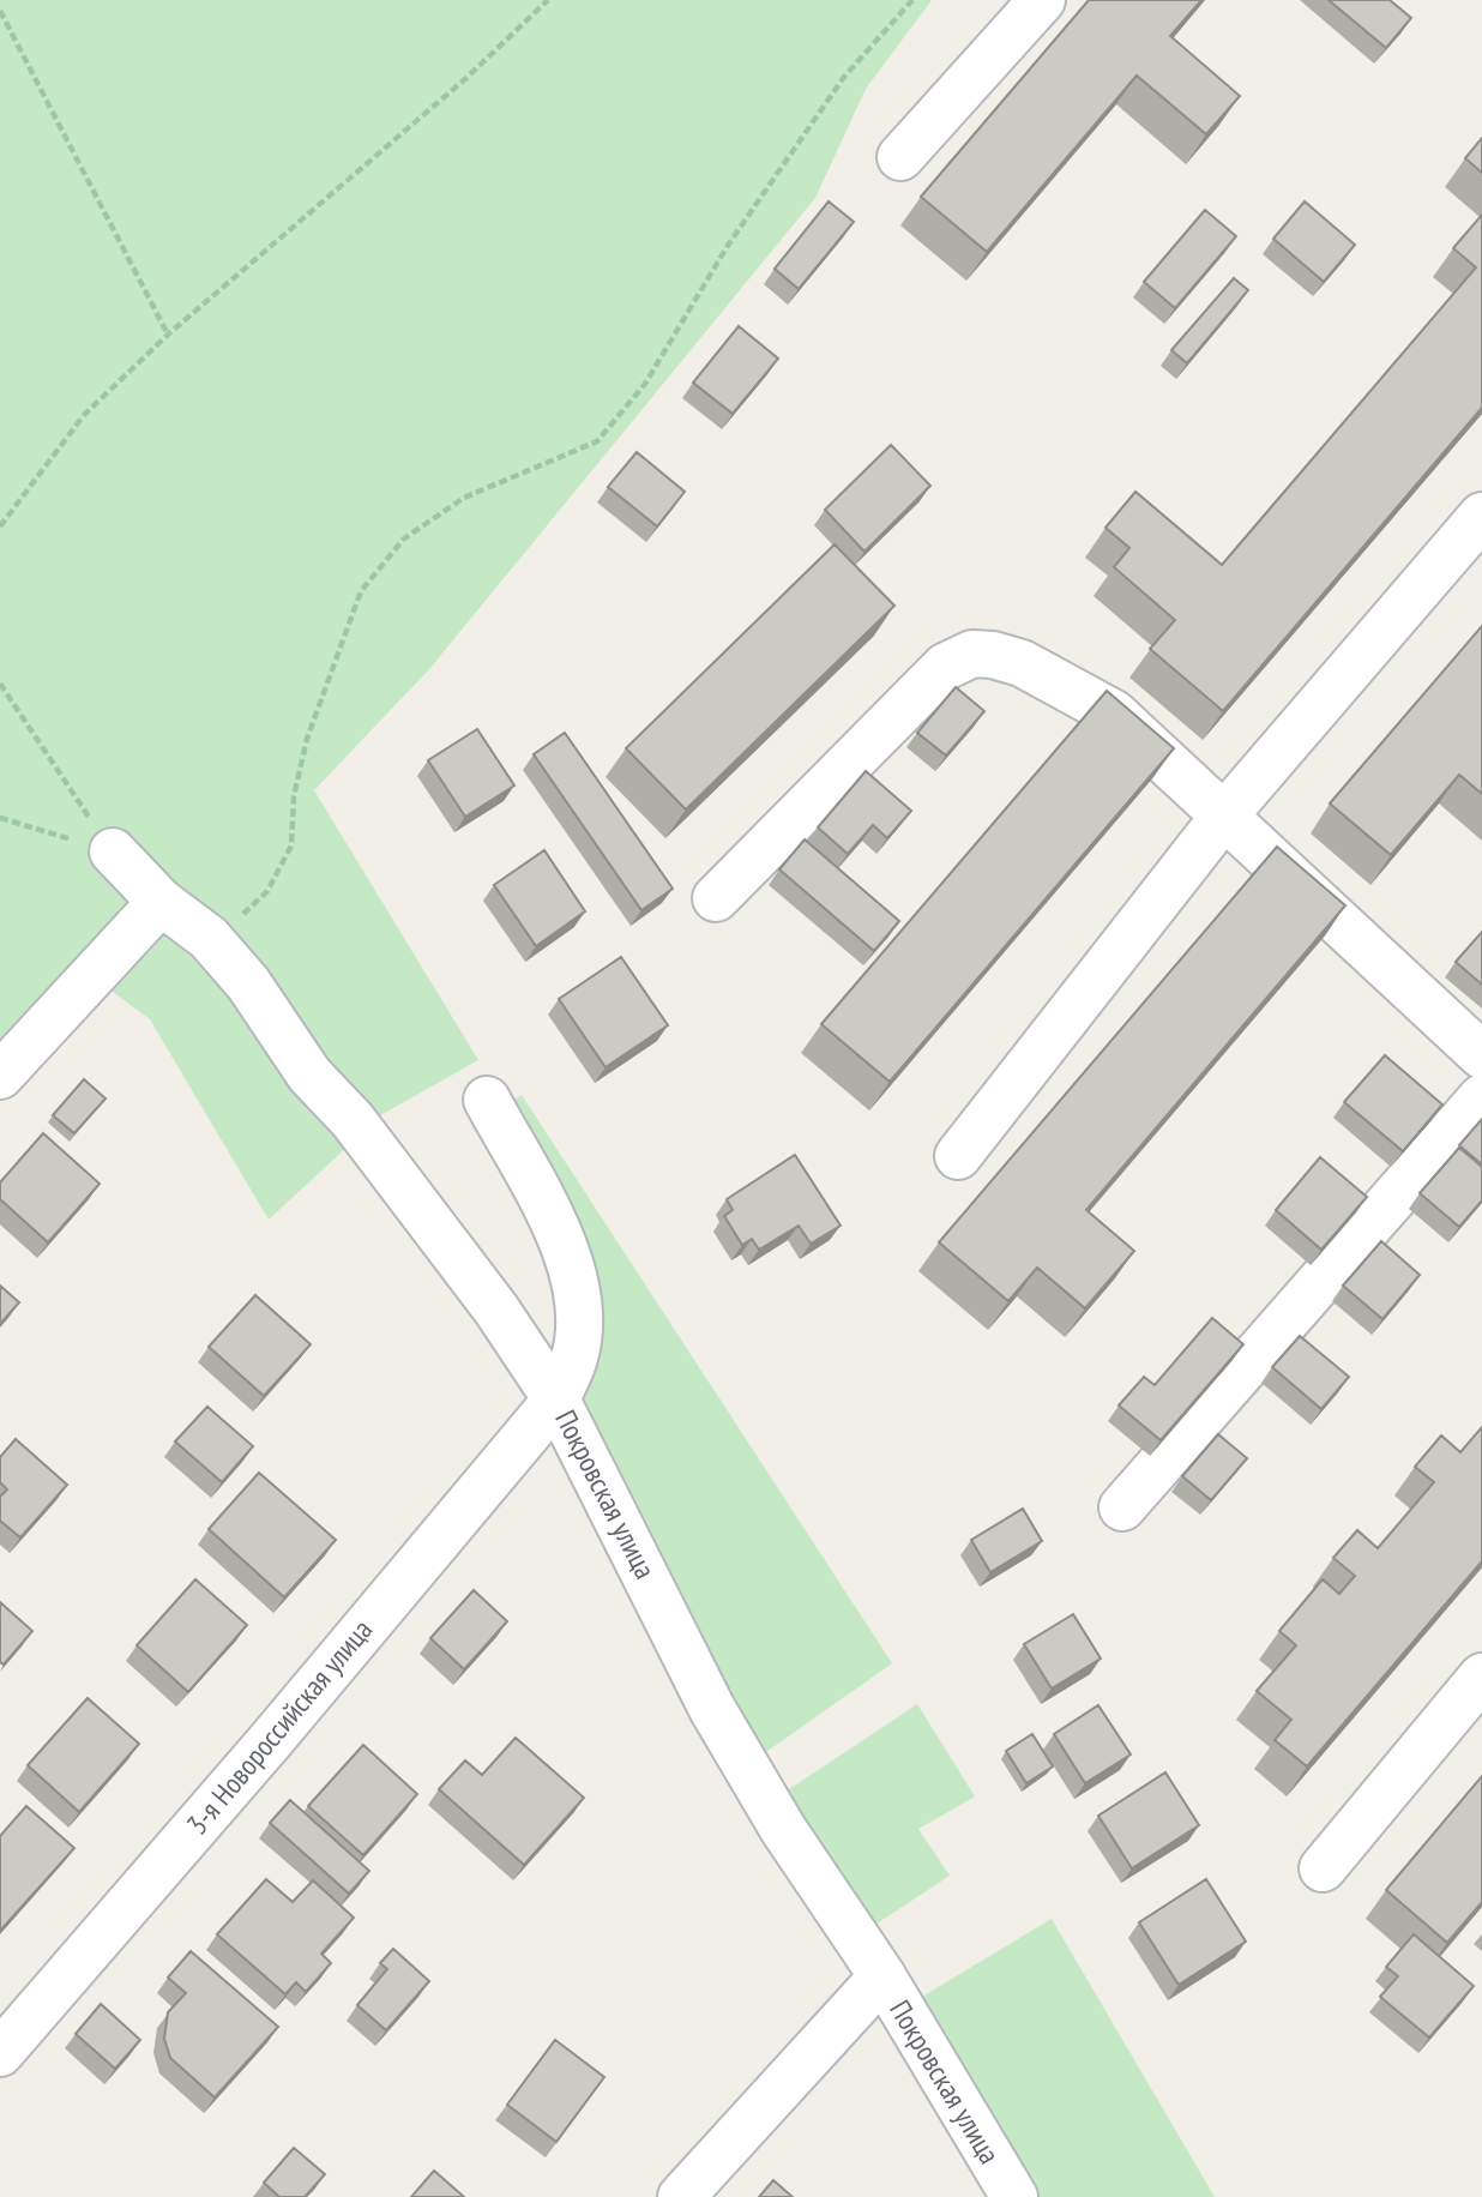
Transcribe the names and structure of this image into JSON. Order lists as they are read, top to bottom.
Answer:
{
  "streets": {
    "street": ["Покровская улица", "3-я Новороссийская улица"]
  },
  "crossings": [
    ["Покровская улица", "3-я Новороссийская улица"]
  ]
}
